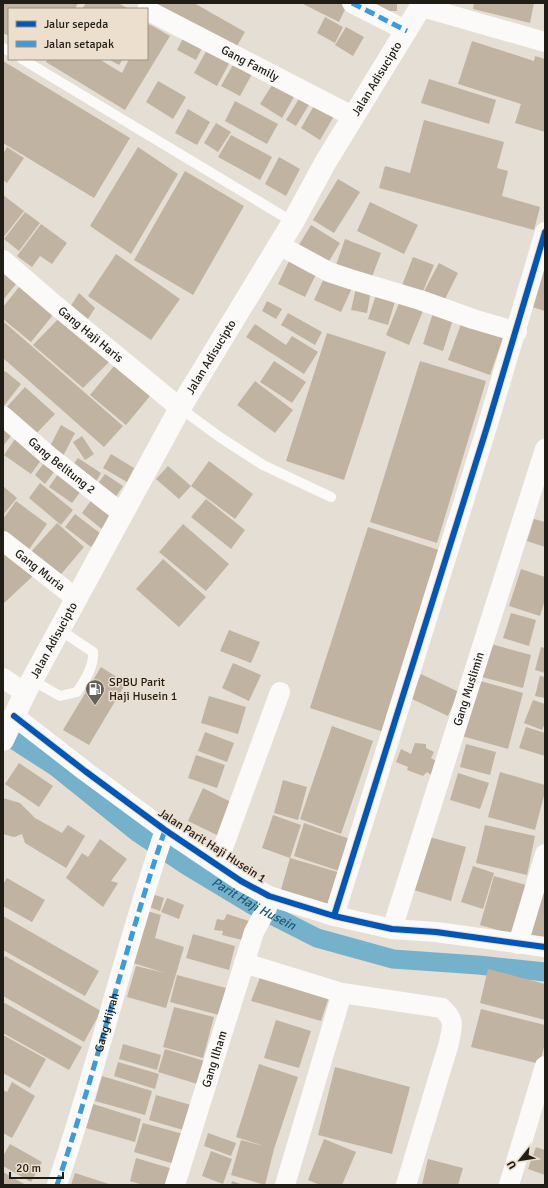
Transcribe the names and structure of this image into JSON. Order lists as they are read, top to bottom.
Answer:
{
  "streets": {
    "main road": ["Jalan Adisucipto"],
    "street": [
      "Gang Family",
      "Gang Haji Haris",
      "Gang Belitung 2",
      "Gang Muria",
      "Gang Muslimin",
      "Jalan Parit Haji Husein 1",
      "Gang Hijrah",
      "Gang Ilham"
    ]
  },
  "crossings": [
    ["Gang Family", "Jalan Adisucipto"],
    ["Jalan Adisucipto", "Gang Haji Haris"],
    ["Jalan Adisucipto", "Gang Belitung 2"],
    ["Jalan Adisucipto", "Gang Muria"],
    ["Jalan Adisucipto", "Jalan Parit Haji Husein 1"],
    ["Gang Muslimin", "Jalan Parit Haji Husein 1"],
    ["Jalan Parit Haji Husein 1", "Gang Hijrah"],
    ["Jalan Parit Haji Husein 1", "Gang Ilham"]
  ],
  "water": ["Parit Haji Husein"],
  "places": {
    "fuel station": ["SPBU Parit Haji Husein 1"]
  },
  "legend": ["Jalur sepeda", "Jalan setapak"],
  "scale_bar": "20 m",
  "north": "bottom left"
}
